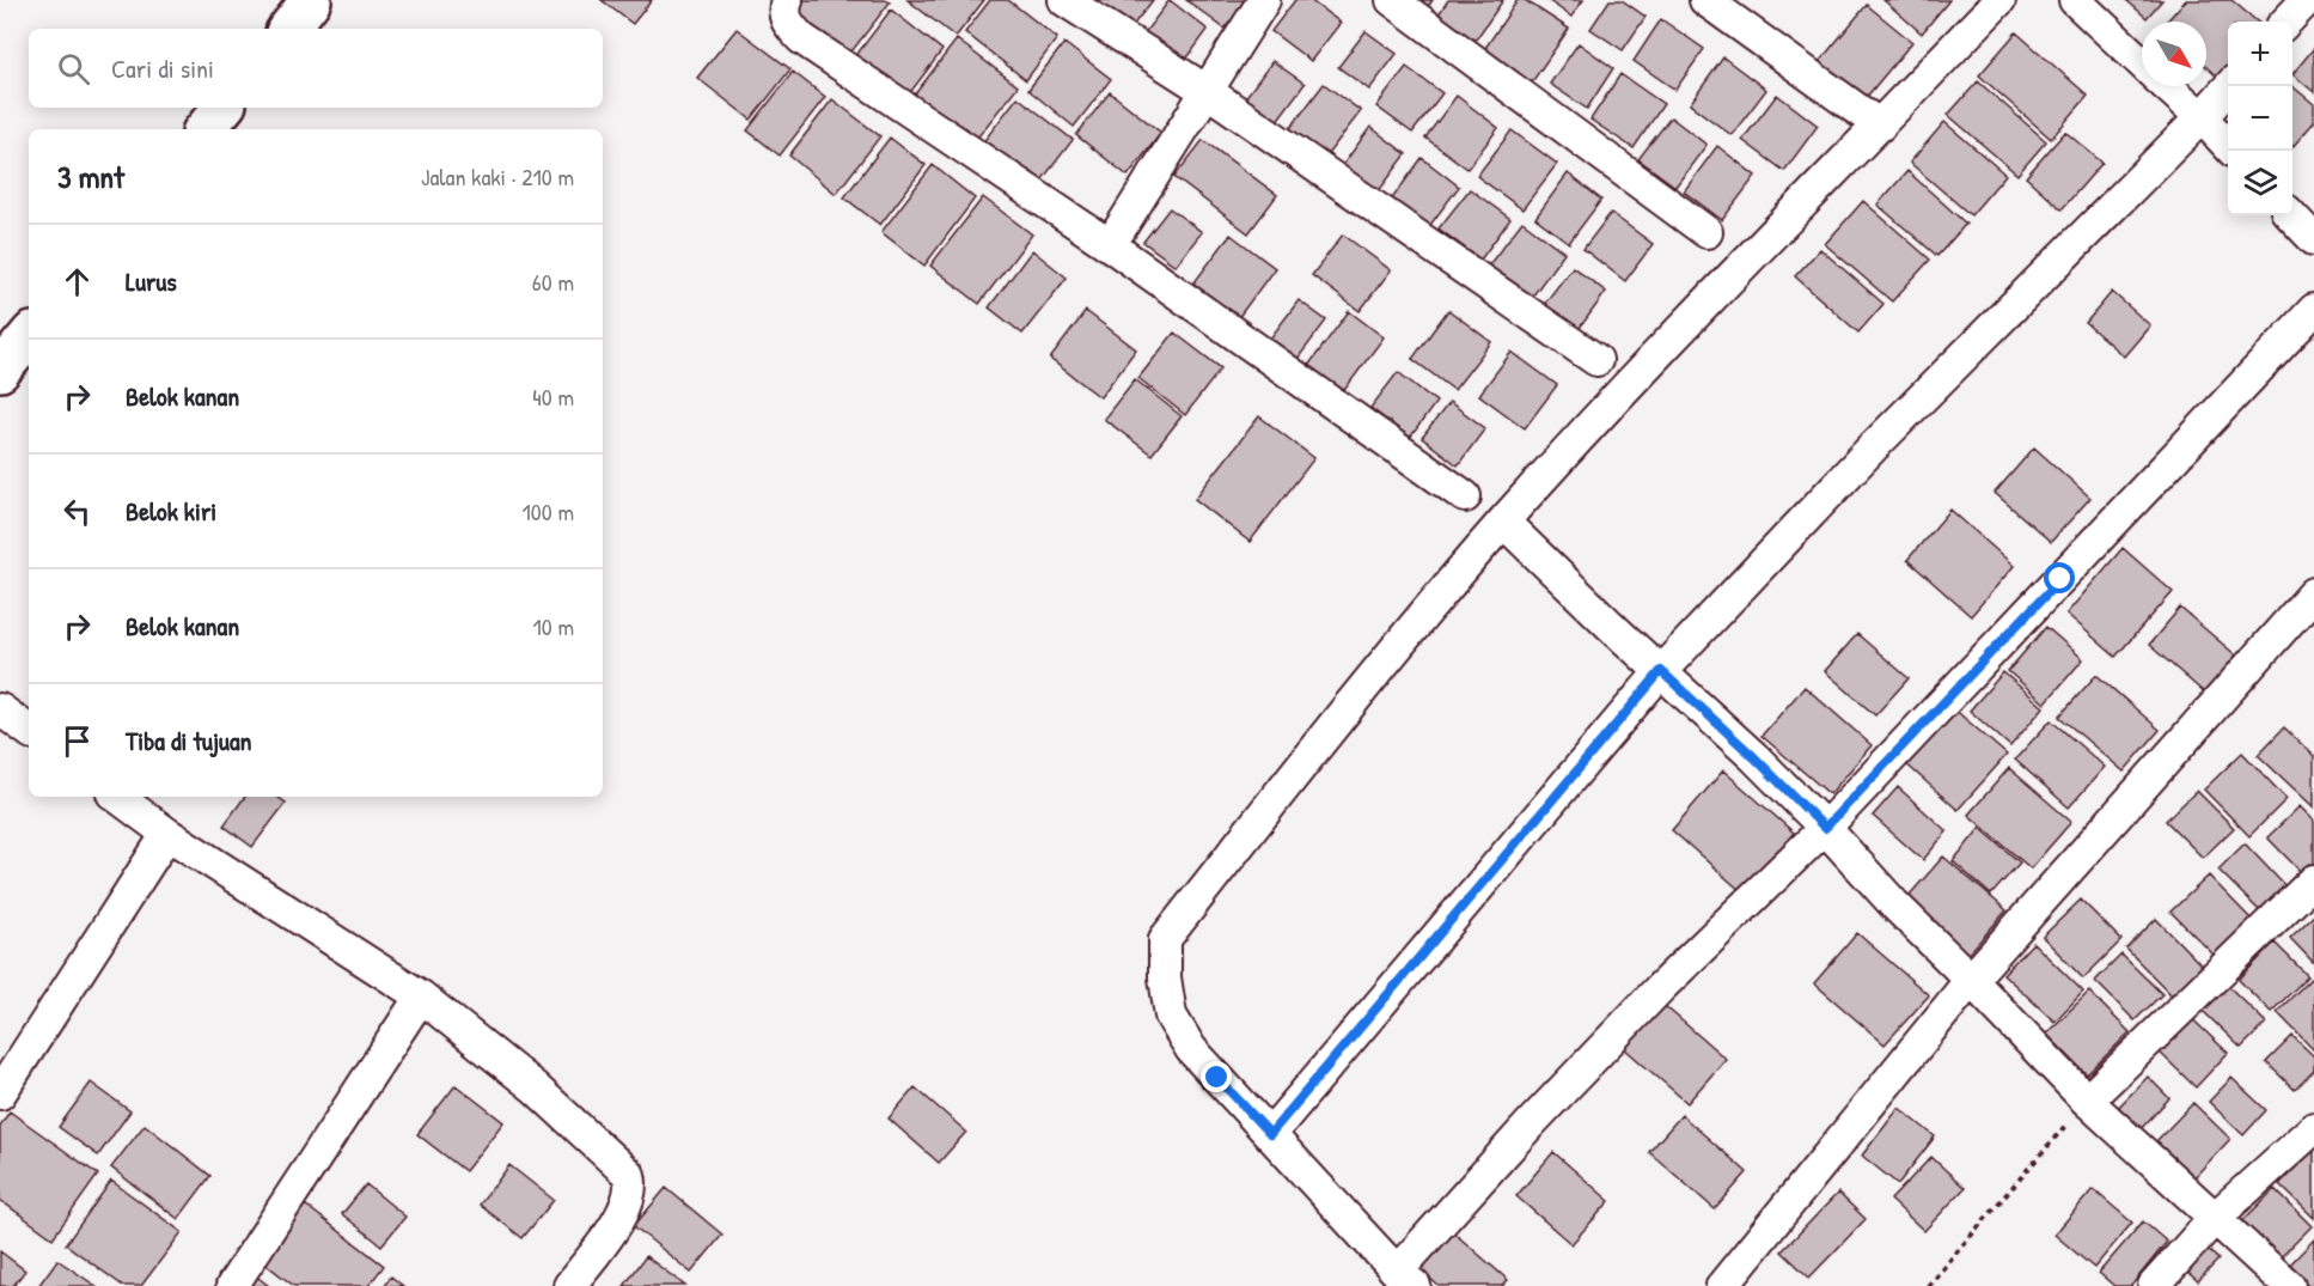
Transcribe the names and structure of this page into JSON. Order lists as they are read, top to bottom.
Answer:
{
  "north": "bottom right",
  "page": {
    "map_buttons": ["+", "−"],
    "search": "Cari di sini",
    "heading": ["3 mnt", "Jalan kaki · 210 m"],
    "list": [
      ["Lurus", "60 m"],
      ["Belok kanan", "40 m"],
      ["Belok kiri", "100 m"],
      ["Belok kanan", "10 m"],
      "Tiba di tujuan"
    ]
  }
}
